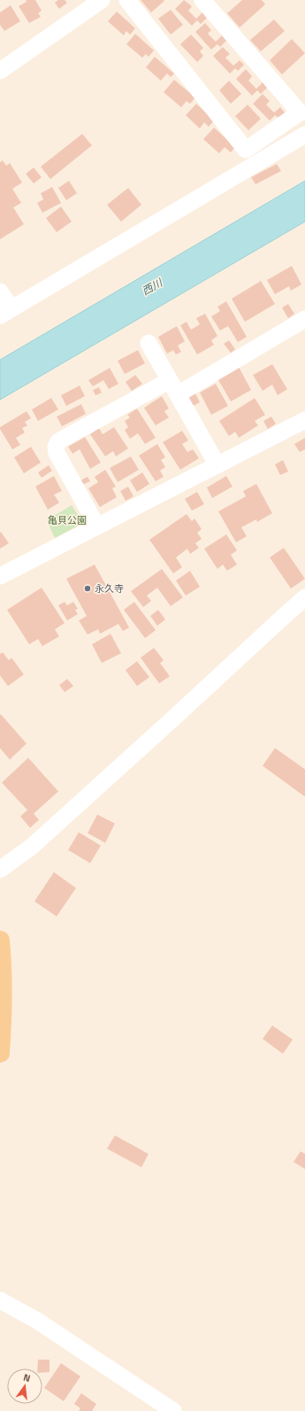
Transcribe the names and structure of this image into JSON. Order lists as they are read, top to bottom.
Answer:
{
  "water": ["西川"],
  "parks": ["亀貝公園"],
  "places": ["永久寺"],
  "north": "top"
}
